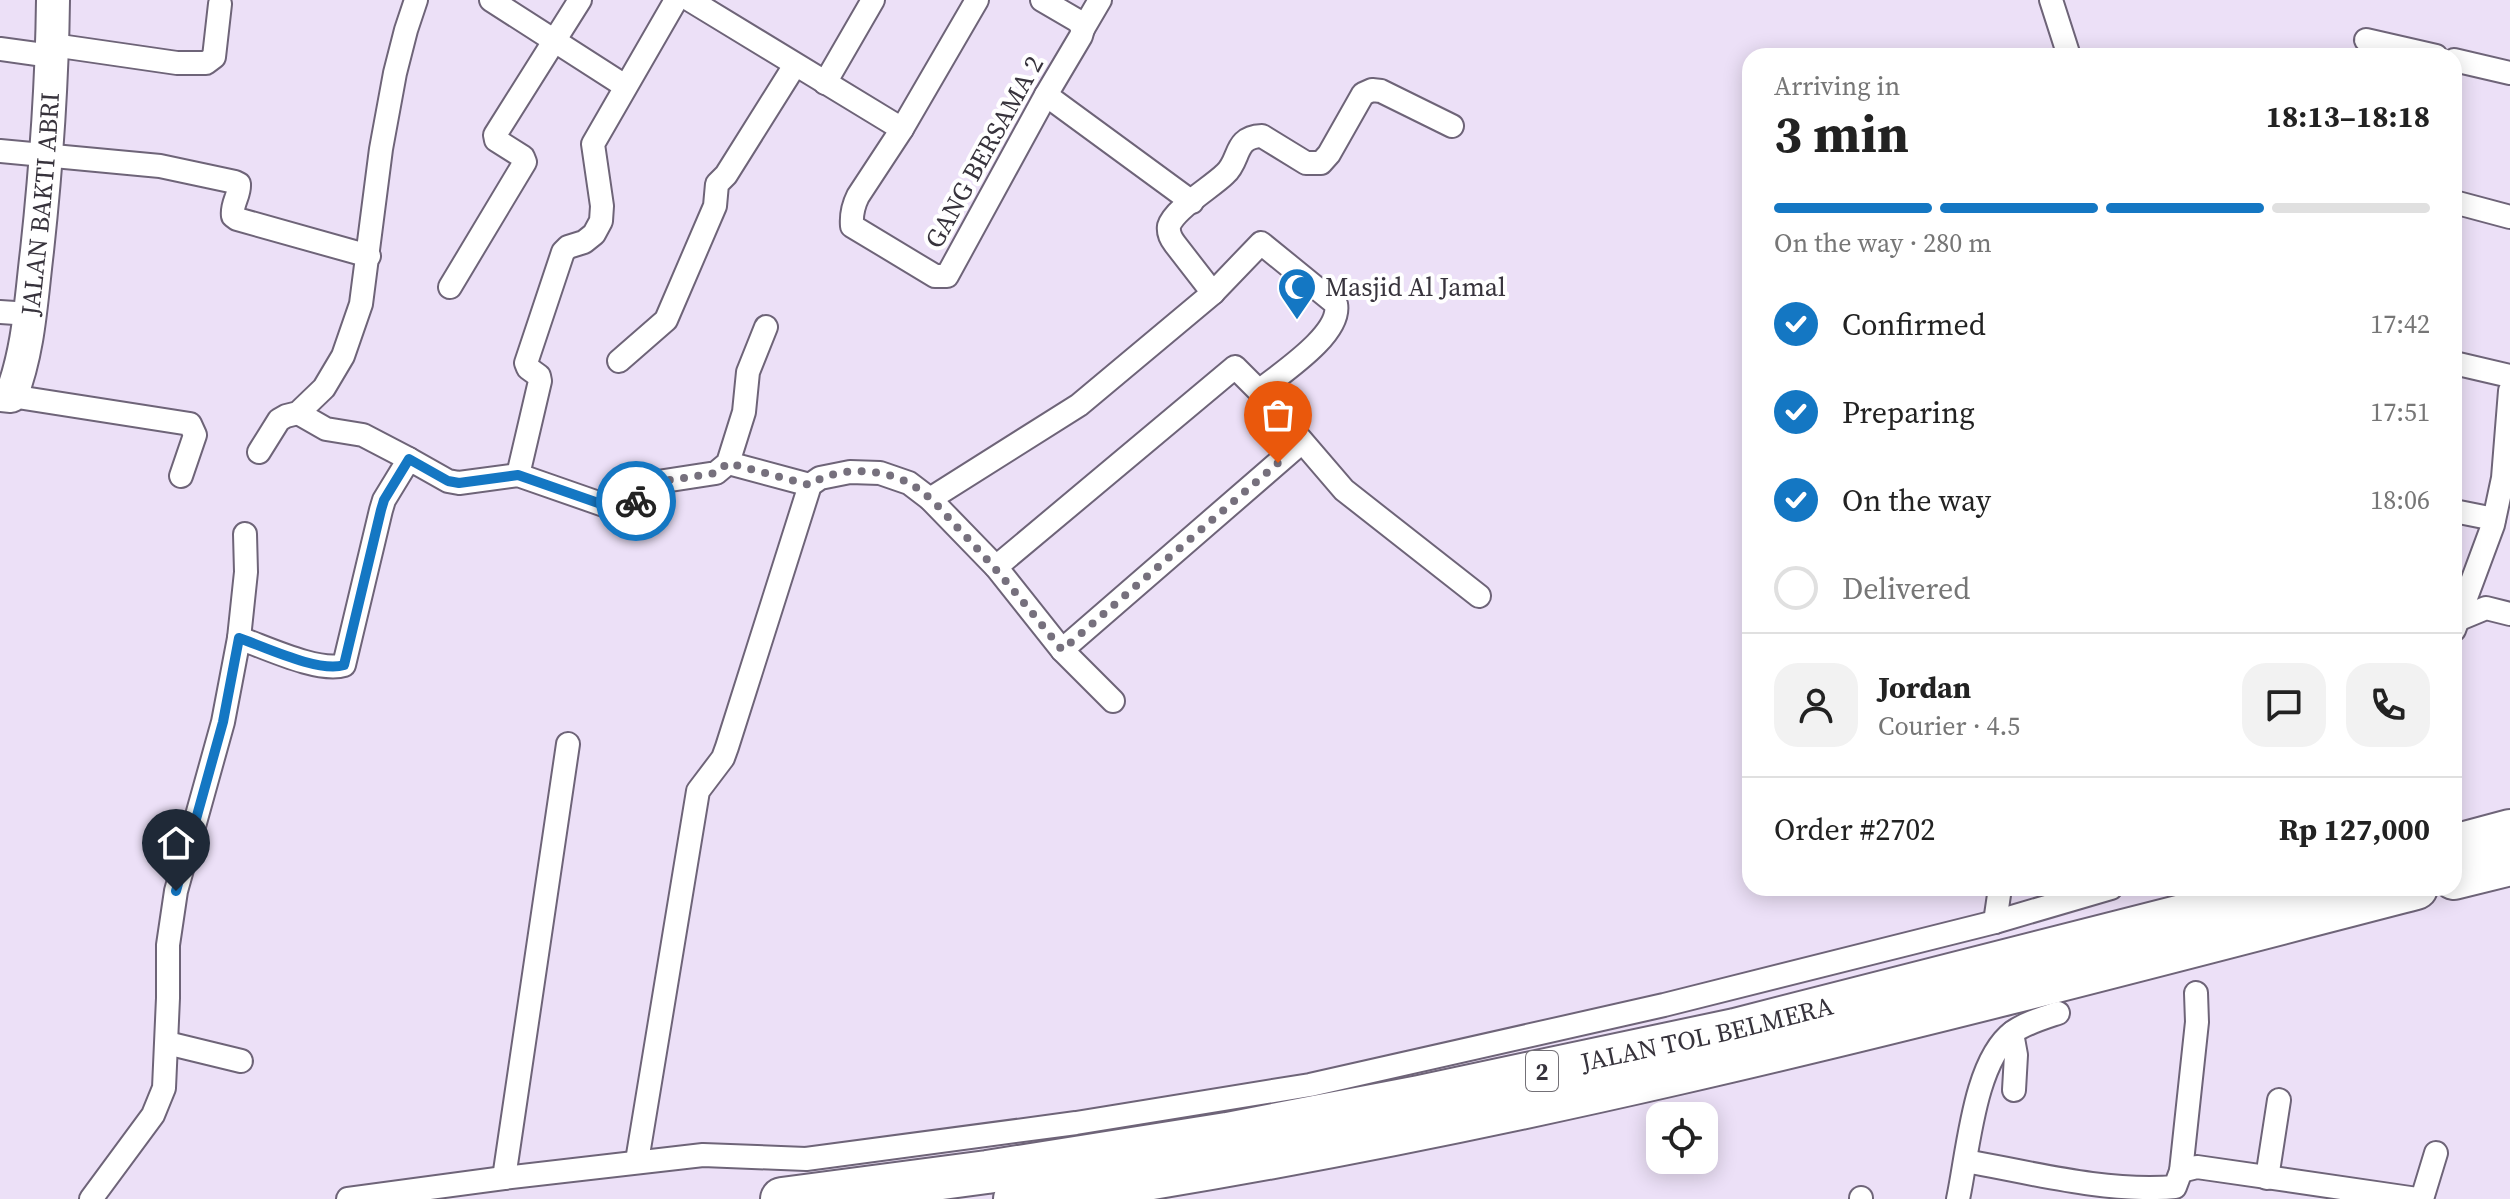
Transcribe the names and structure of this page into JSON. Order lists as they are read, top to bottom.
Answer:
{
  "streets": {
    "highway": ["JALAN TOL BELMERA", "2"],
    "street": ["GANG BERSAMA 2", "JALAN BAKTI ABRI"]
  },
  "places": {
    "mosque": ["Masjid Al Jamal"]
  },
  "page": {
    "heading": ["3 min", "Arriving in", "18:13–18:18"],
    "panel": [
      "Jordan",
      "Courier · 4.5",
      "Order #2702",
      "Rp 127,000"
    ],
    "bar": "On the way · 280 m",
    "list": [
      ["Confirmed", "17:42"],
      ["Preparing", "17:51"],
      ["On the way", "18:06"],
      "Delivered"
    ]
  }
}
